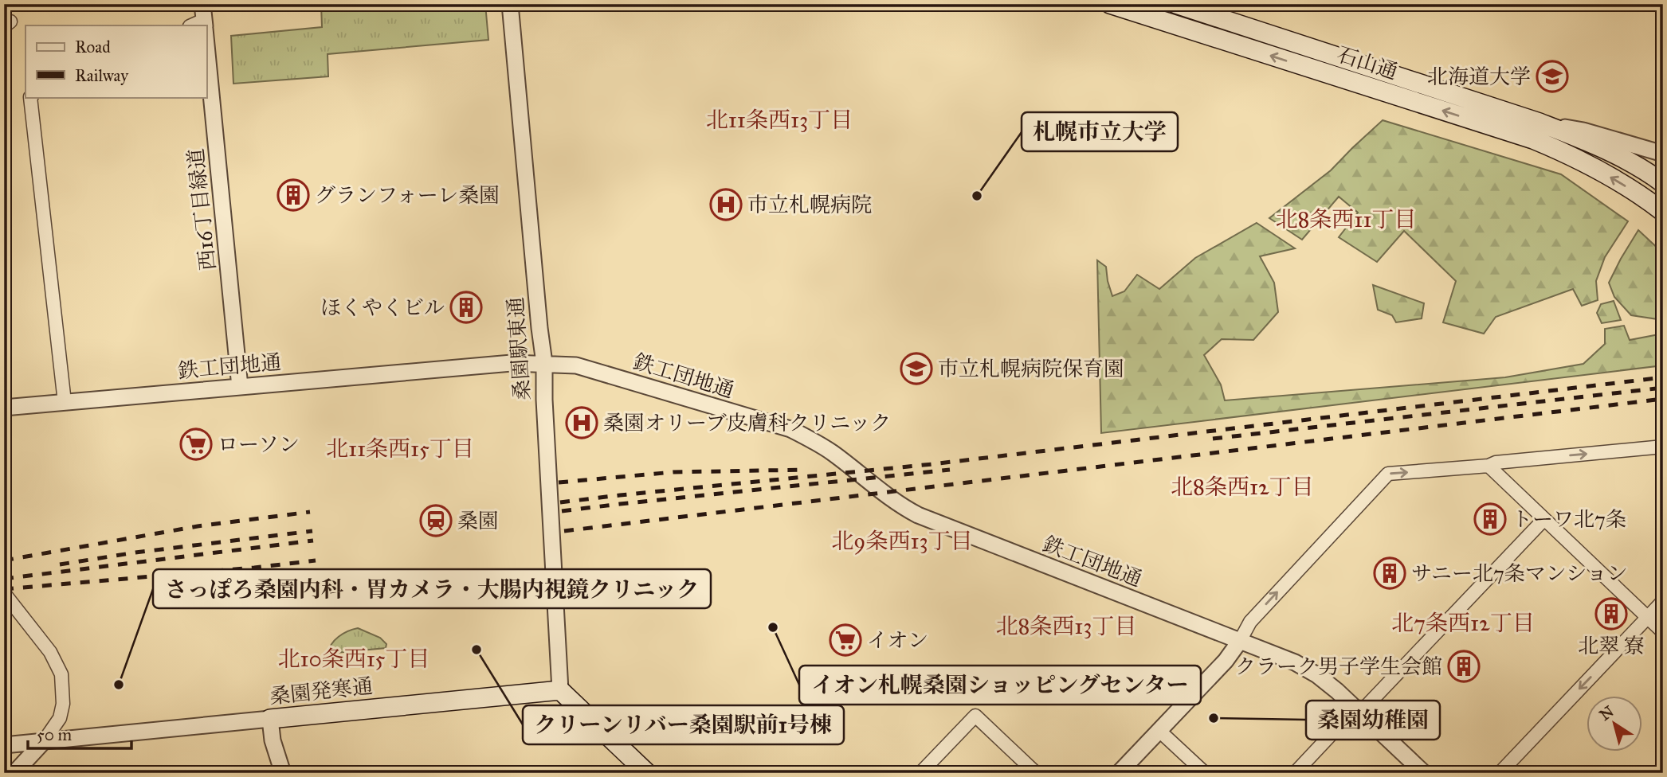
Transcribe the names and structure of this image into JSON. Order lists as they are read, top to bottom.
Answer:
{
  "streets": {
    "main road": ["石山通", "桑園発寒通"],
    "street": ["西16丁目緑道", "桑園駅東通", "鉄工団地通"]
  },
  "crossings": [
    ["西16丁目緑道", "鉄工団地通"],
    ["桑園駅東通", "鉄工団地通"],
    ["桑園駅東通", "桑園発寒通"]
  ],
  "districts": [
    "北11条西13丁目",
    "北8条西11丁目",
    "北11条西15丁目",
    "北8条西12丁目",
    "北9条西13丁目",
    "北7条西12丁目",
    "北8条西13丁目",
    "北10条西15丁目"
  ],
  "places": {
    "school or university": ["北海道大学", "市立札幌病院保育園"],
    "building": [
      "グランフォーレ桑園",
      "ほくやくビル",
      "トーワ北7条",
      "サニー北7条マンション",
      "北翠 寮",
      "クラーク男子学生会館"
    ],
    "other": [
      "札幌市立大学",
      "イオン札幌桑園ショッピングセンター",
      "クリーンリバー桑園駅前1号棟",
      "さっぽろ桑園内科・胃カメラ・大腸内視鏡クリニック",
      "桑園幼稚園"
    ],
    "hospital": ["市立札幌病院", "桑園オリーブ皮膚科クリニック"],
    "supermarket": ["ローソン", "イオン"],
    "station": ["桑園"]
  },
  "legend": ["Road", "Railway"],
  "scale_bar": "50 m",
  "north": "top left"
}
